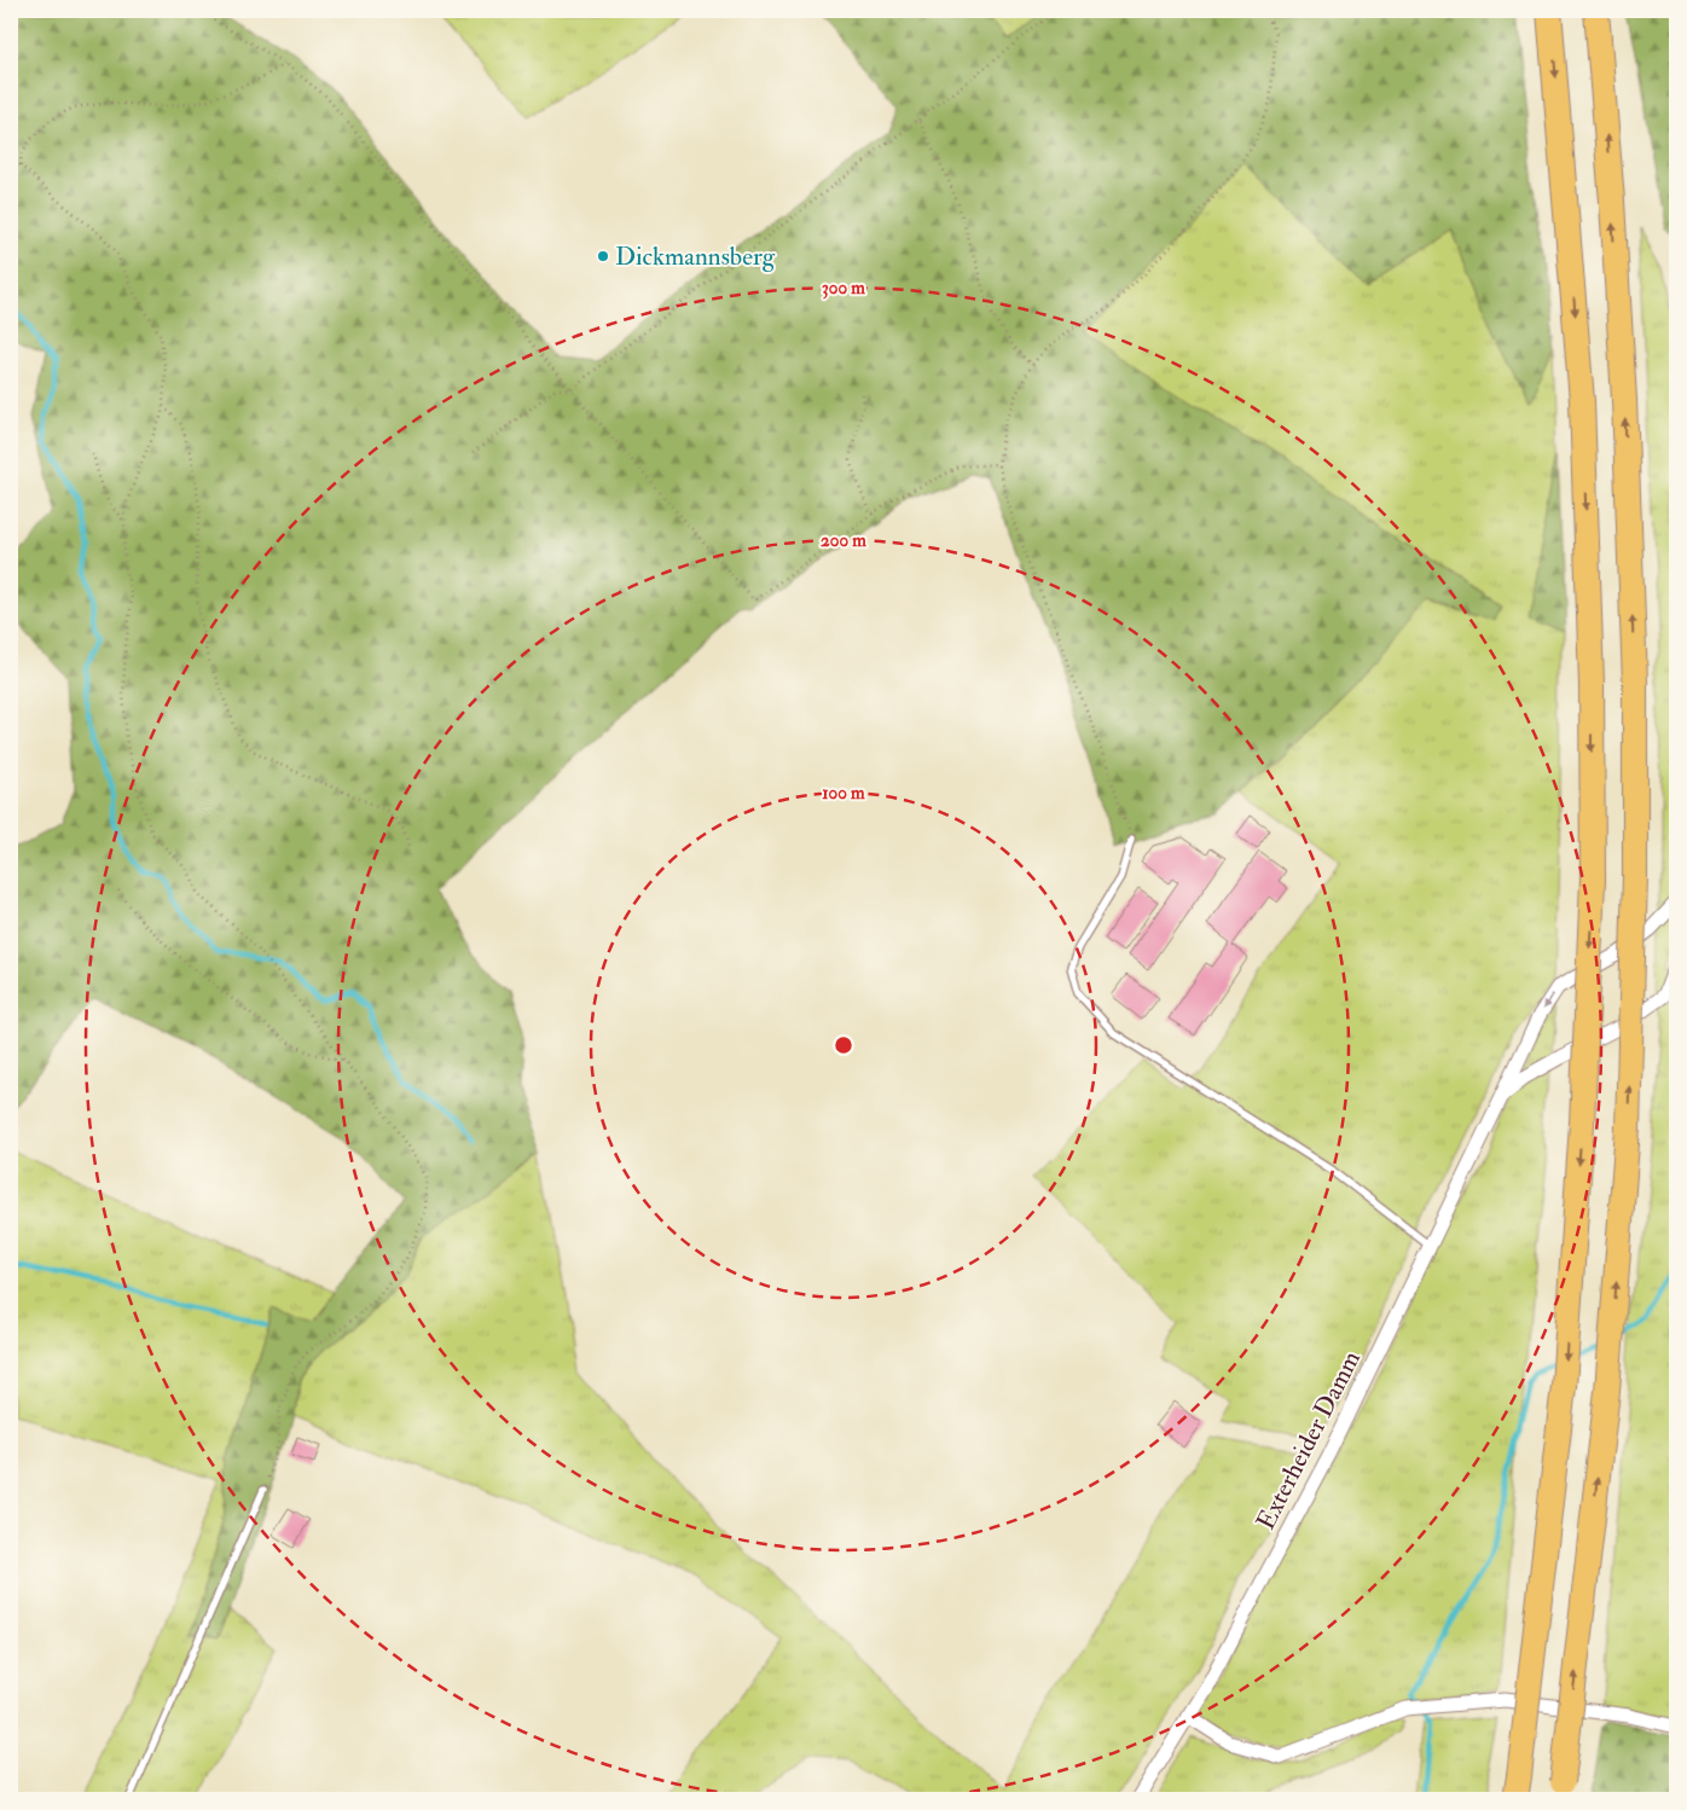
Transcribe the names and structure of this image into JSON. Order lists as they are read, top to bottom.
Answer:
{
  "streets": {
    "street": ["Exterheider Damm"]
  },
  "places": ["Dickmannsberg"],
  "rings": ["300 m", "200 m", "100 m"]
}
